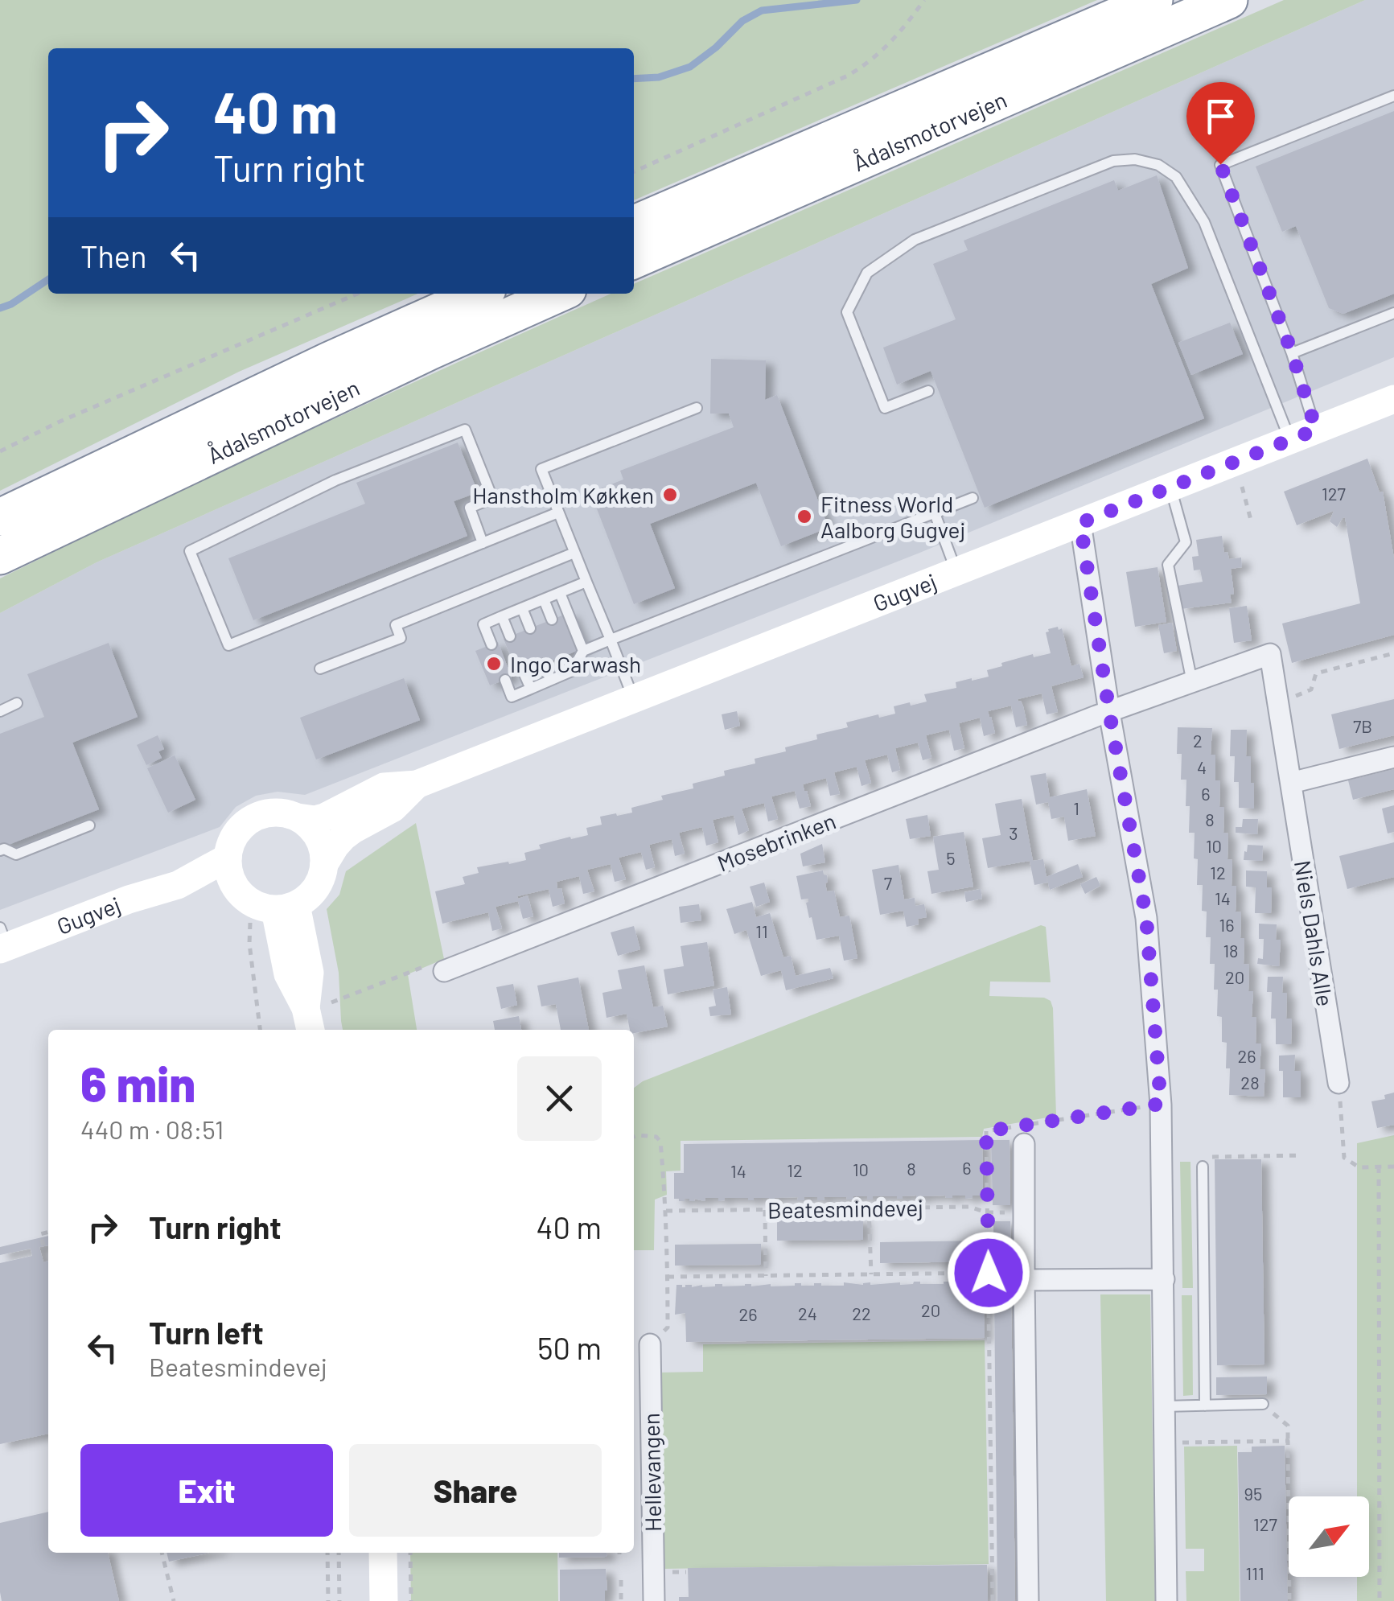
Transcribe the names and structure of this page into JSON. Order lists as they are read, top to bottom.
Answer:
{
  "streets": {
    "highway": ["Ådalsmotorvejen"],
    "street": [
      "Gugvej",
      "Mosebrinken",
      "Niels Dahls Alle",
      "Hellevangen"
    ],
    "path": ["Beatesmindevej"]
  },
  "crossings": [
    ["Mosebrinken", "Niels Dahls Alle"]
  ],
  "places": ["Hanstholm Køkken", "Fitness World Aalborg Gugvej", "Ingo Carwash"],
  "house_numbers": [
    "127",
    "7B",
    "2",
    "4",
    "6",
    "1",
    "8",
    "3",
    "10",
    "5",
    "12",
    "7",
    "14",
    "16",
    "11",
    "18",
    "20",
    "26",
    "28",
    "6",
    "8",
    "10",
    "12",
    "14",
    "20",
    "24",
    "22",
    "26",
    "95",
    "127",
    "111"
  ],
  "north": "top right",
  "page": {
    "turn": ["40 m", "Turn right"],
    "then": "Then",
    "heading": ["6 min", "440 m · 08:51"],
    "list": [
      {
        "name": "Turn right",
        "value": "40 m"
      },
      {
        "name": "Turn left",
        "note": "Beatesmindevej",
        "value": "50 m"
      }
    ],
    "buttons": ["Exit", "Share"]
  }
}
